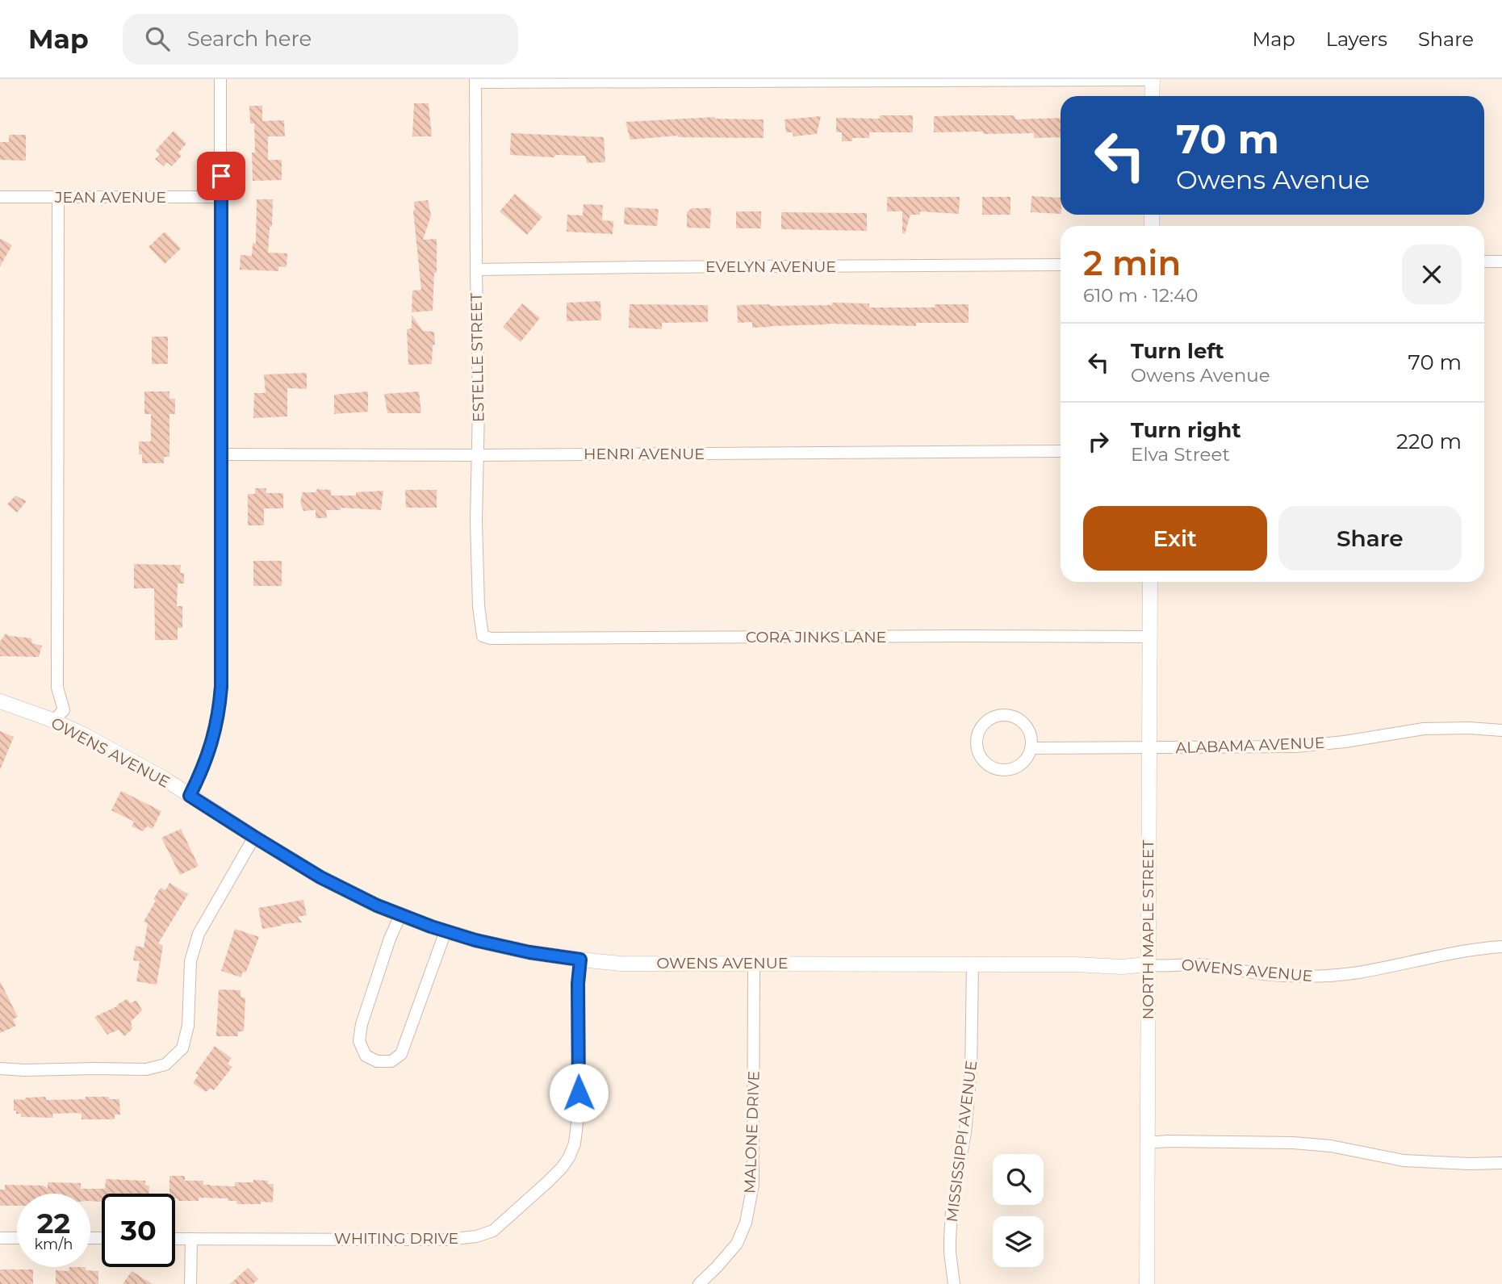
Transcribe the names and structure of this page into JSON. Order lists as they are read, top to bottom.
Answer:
{
  "streets": {
    "street": [
      "JEAN AVENUE",
      "EVELYN AVENUE",
      "ESTELLE STREET",
      "HENRI AVENUE",
      "CORA JINKS LANE",
      "ALABAMA AVENUE",
      "OWENS AVENUE",
      "NORTH MAPLE STREET",
      "MALONE DRIVE",
      "MISSISSIPPI AVENUE",
      "WHITING DRIVE"
    ]
  },
  "crossings": [
    ["EVELYN AVENUE", "ESTELLE STREET"],
    ["ESTELLE STREET", "HENRI AVENUE"],
    ["ESTELLE STREET", "CORA JINKS LANE"],
    ["CORA JINKS LANE", "NORTH MAPLE STREET"],
    ["ALABAMA AVENUE", "NORTH MAPLE STREET"],
    ["OWENS AVENUE", "NORTH MAPLE STREET"],
    ["OWENS AVENUE", "MALONE DRIVE"],
    ["OWENS AVENUE", "MISSISSIPPI AVENUE"],
    ["OWENS AVENUE", "WHITING DRIVE"]
  ],
  "page": {
    "header": "Map",
    "search": "Search here",
    "nav": ["Map", "Layers", "Share"],
    "turn": ["70 m", "Owens Avenue"],
    "heading": ["2 min", "610 m · 12:40"],
    "list": [
      {
        "name": "Turn left",
        "note": "Owens Avenue",
        "value": "70 m"
      },
      {
        "name": "Turn right",
        "note": "Elva Street",
        "value": "220 m"
      }
    ],
    "buttons": ["Exit", "Share"],
    "speed": "22 km/h",
    "limit": "30"
  }
}
